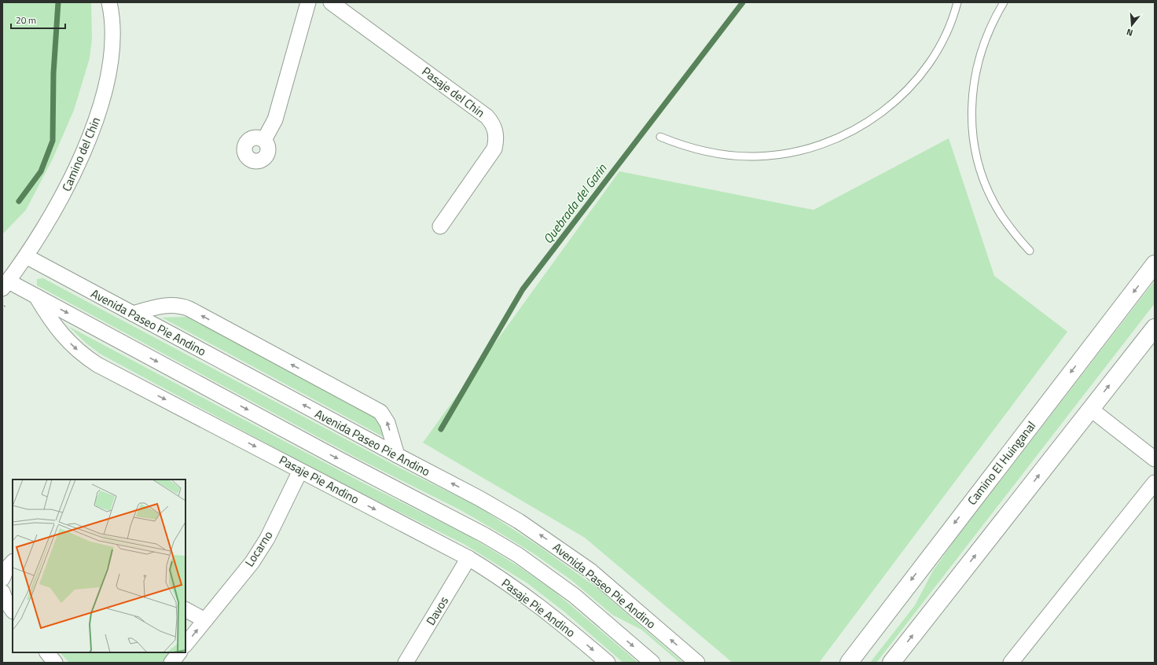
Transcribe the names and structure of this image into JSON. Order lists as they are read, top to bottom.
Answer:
{
  "streets": {
    "street": [
      "Pasaje del Chin",
      "Camino del Chin",
      "Avenida Paseo Pie Andino",
      "Camino El Huinganal",
      "Pasaje Pie Andino",
      "Locarno",
      "Davos"
    ]
  },
  "crossings": [
    ["Camino del Chin", "Avenida Paseo Pie Andino"],
    ["Pasaje Pie Andino", "Locarno"],
    ["Pasaje Pie Andino", "Davos"]
  ],
  "water": ["Quebrada del Garin"],
  "scale_bar": "20 m",
  "north": "bottom"
}
